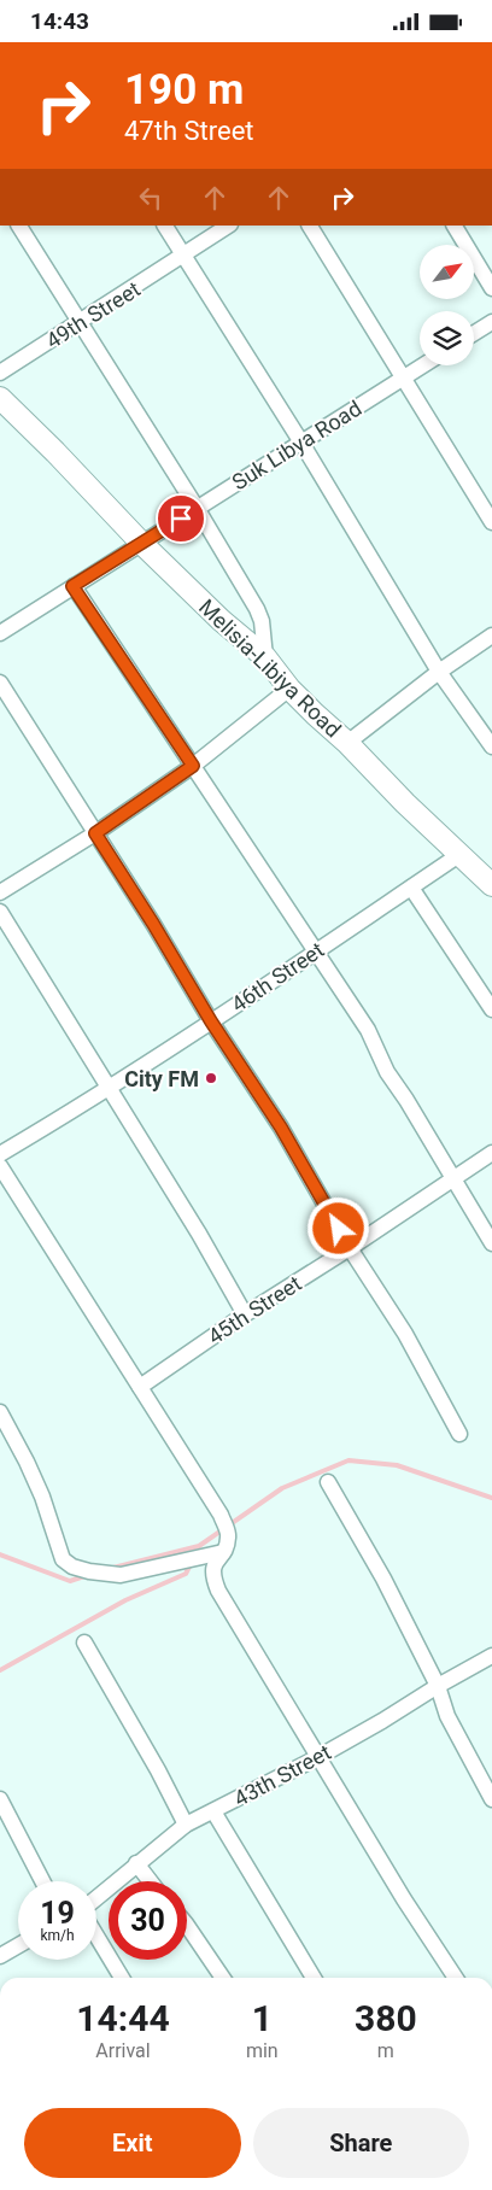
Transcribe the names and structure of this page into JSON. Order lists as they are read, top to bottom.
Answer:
{
  "streets": {
    "main road": ["Melisia-Libiya Road"],
    "street": [
      "49th Street",
      "Suk Libya Road",
      "46th Street",
      "45th Street",
      "43th Street"
    ]
  },
  "crossings": [
    ["Suk Libya Road", "Melisia-Libiya Road"],
    ["Melisia-Libiya Road", "46th Street"]
  ],
  "places": ["City FM"],
  "north": "top right",
  "page": {
    "status": "14:43",
    "turn": ["190 m", "47th Street"],
    "speed": "19 km/h",
    "limit": "30",
    "eta": [
      "14:44",
      "Arrival",
      "1",
      "min",
      "380",
      "m"
    ],
    "buttons": ["Exit", "Share"]
  }
}
